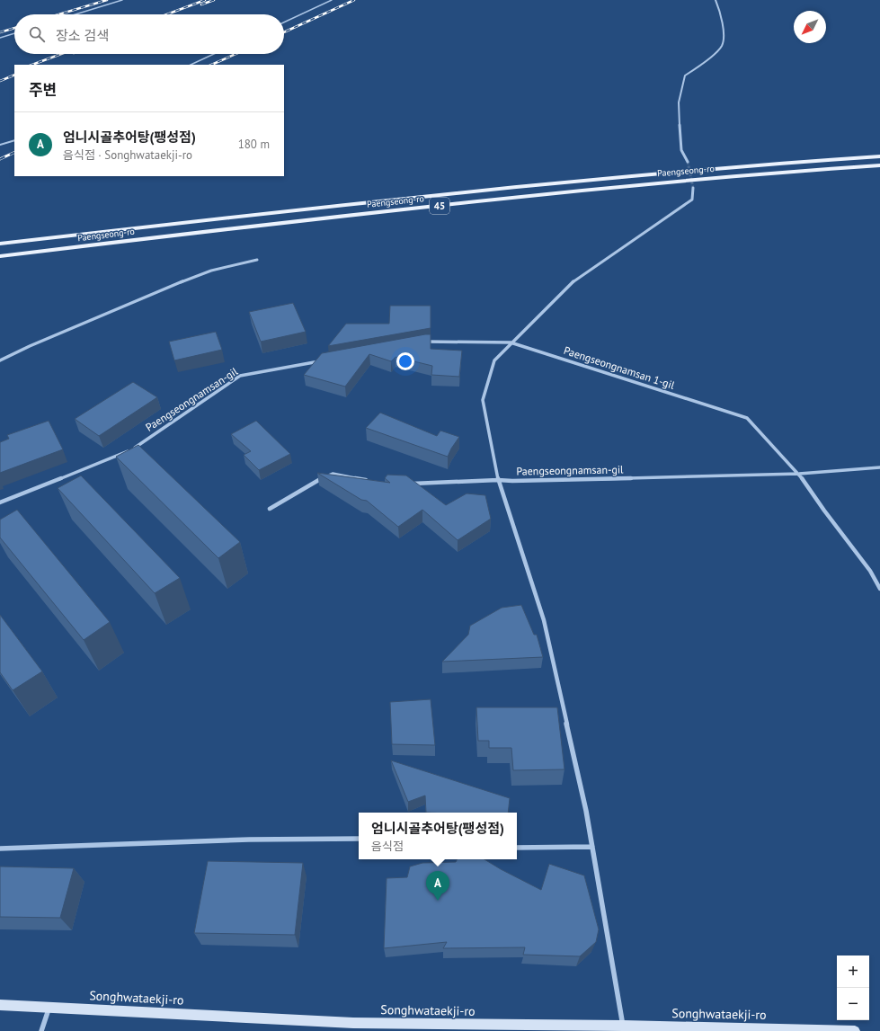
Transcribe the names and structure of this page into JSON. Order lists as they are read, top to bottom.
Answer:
{
  "streets": {
    "main road": ["Paengseong-ro", "45"],
    "street": ["Paengseongnamsan 1-gil", "Paengseongnamsan-gil", "Songhwataekji-ro"]
  },
  "crossings": [
    ["Paengseongnamsan 1-gil", "Paengseongnamsan-gil"]
  ],
  "north": "bottom left",
  "page": {
    "search": "장소 검색",
    "heading": "주변",
    "list": [
      {
        "mark": "A",
        "name": "엄니시골추어탕(팽성점)",
        "note": "음식점 · Songhwataekji-ro",
        "value": "180 m"
      }
    ],
    "popup": ["엄니시골추어탕(팽성점)", "음식점"],
    "pins": "A",
    "map_buttons": ["+", "−"]
  }
}
